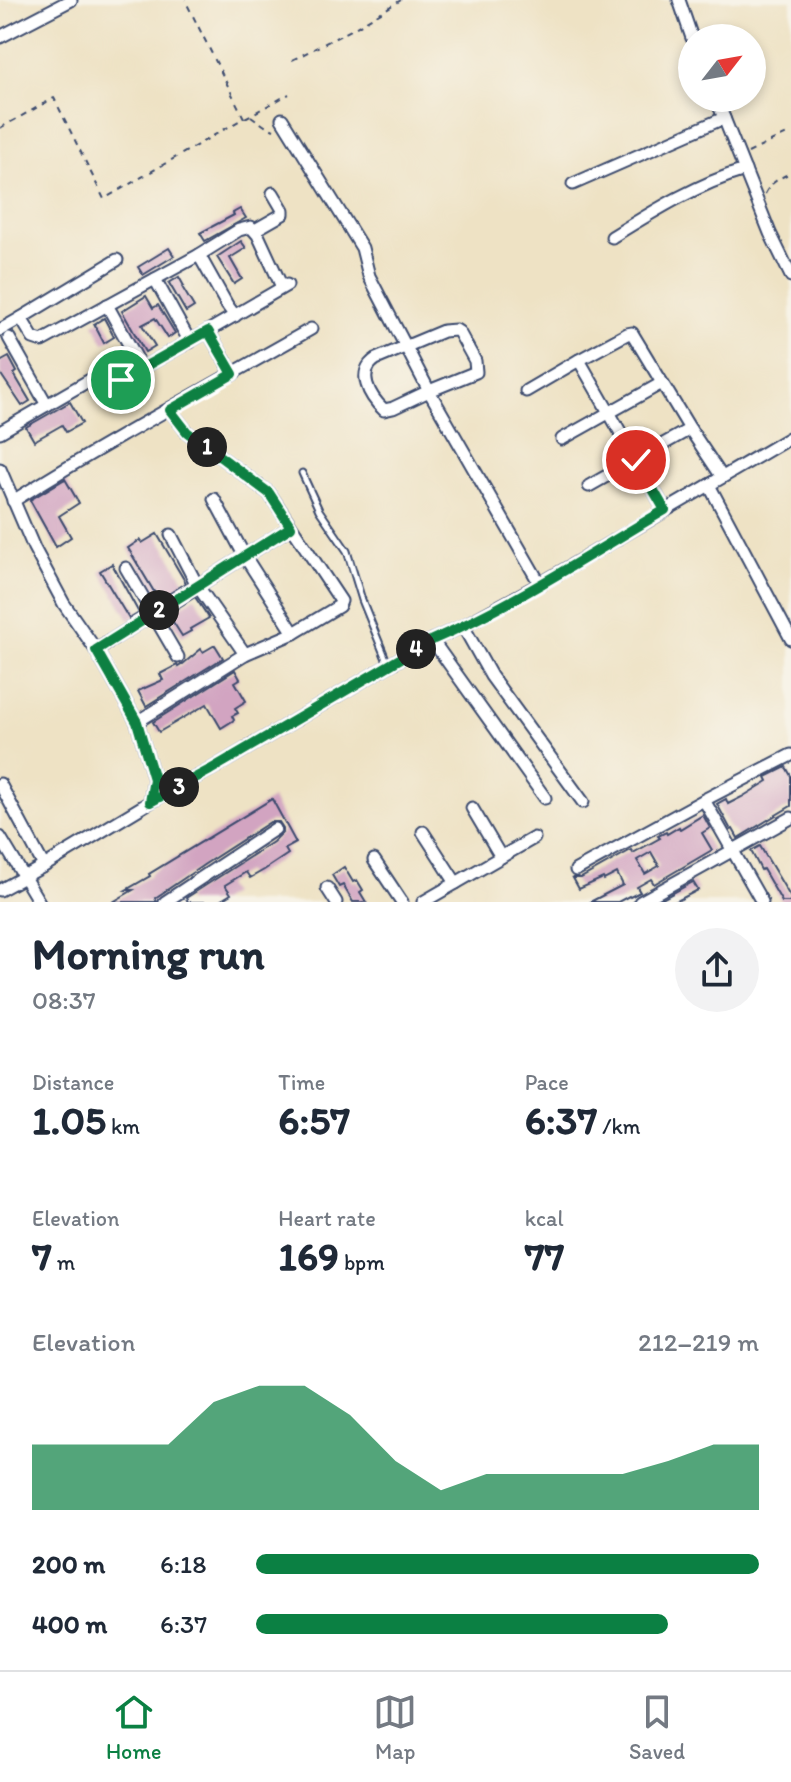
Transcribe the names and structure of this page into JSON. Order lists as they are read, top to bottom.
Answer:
{
  "north": "top right",
  "page": {
    "pins": [
      "1",
      "2",
      "4",
      "3"
    ],
    "heading": ["Morning run", "08:37"],
    "stats": [
      ["Distance", "1.05 km"],
      ["Time", "6:57"],
      ["Pace", "6:37 /km"],
      ["Elevation", "7 m"],
      ["Heart rate", "169 bpm"],
      ["kcal", "77"]
    ],
    "chart": ["Elevation", "212–219 m"],
    "list": [
      {
        "name": "200 m",
        "note": "6:18"
      },
      {
        "name": "400 m",
        "note": "6:37"
      }
    ],
    "tabs": ["Home", "Map", "Saved"]
  }
}
